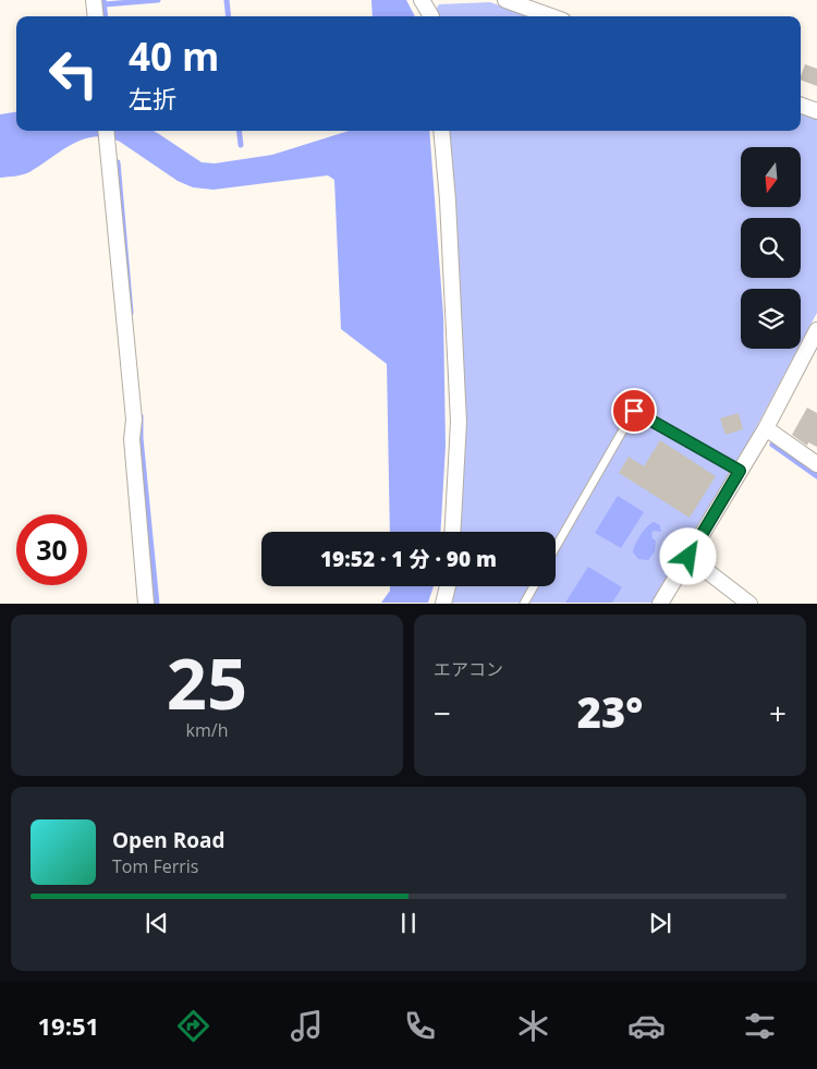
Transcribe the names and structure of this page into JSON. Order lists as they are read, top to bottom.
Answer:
{
  "north": "bottom",
  "page": {
    "turn": ["40 m", "左折"],
    "limit": "30",
    "trip": "19:52 · 1 分 · 90 m",
    "tile": [
      ["25", "km/h"],
      "エアコン"
    ],
    "heat": ["−", "23°", "+"],
    "song": ["Open Road", "Tom Ferris"],
    "tabs": "19:51"
  }
}
